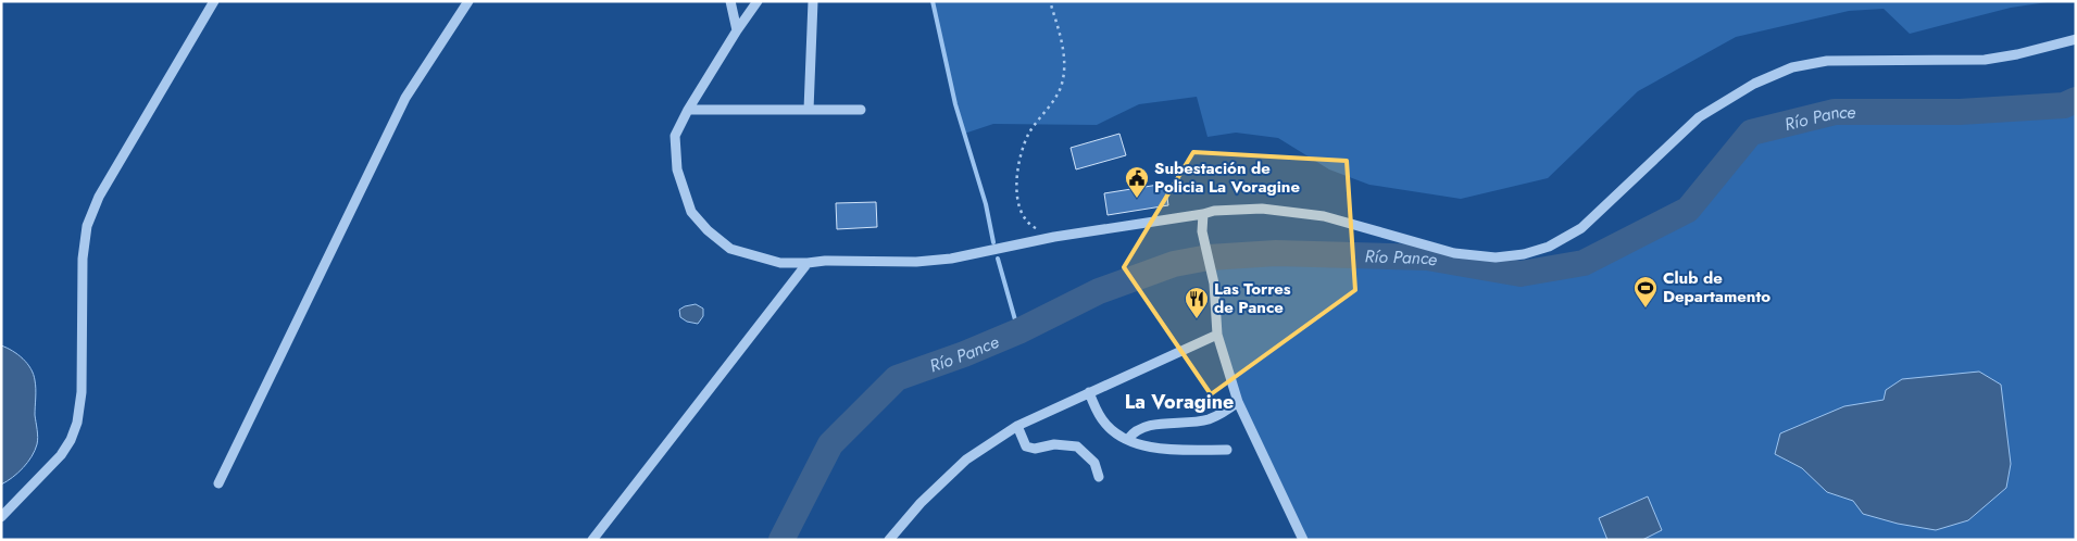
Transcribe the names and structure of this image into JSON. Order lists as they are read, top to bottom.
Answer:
{
  "districts": ["La Voragine"],
  "water": ["Río Pance"],
  "places": {
    "public building": ["Subestación de Policia La Voragine"],
    "sports": ["Club de Departamento"],
    "restaurant": ["Las Torres de Pance"]
  }
}
